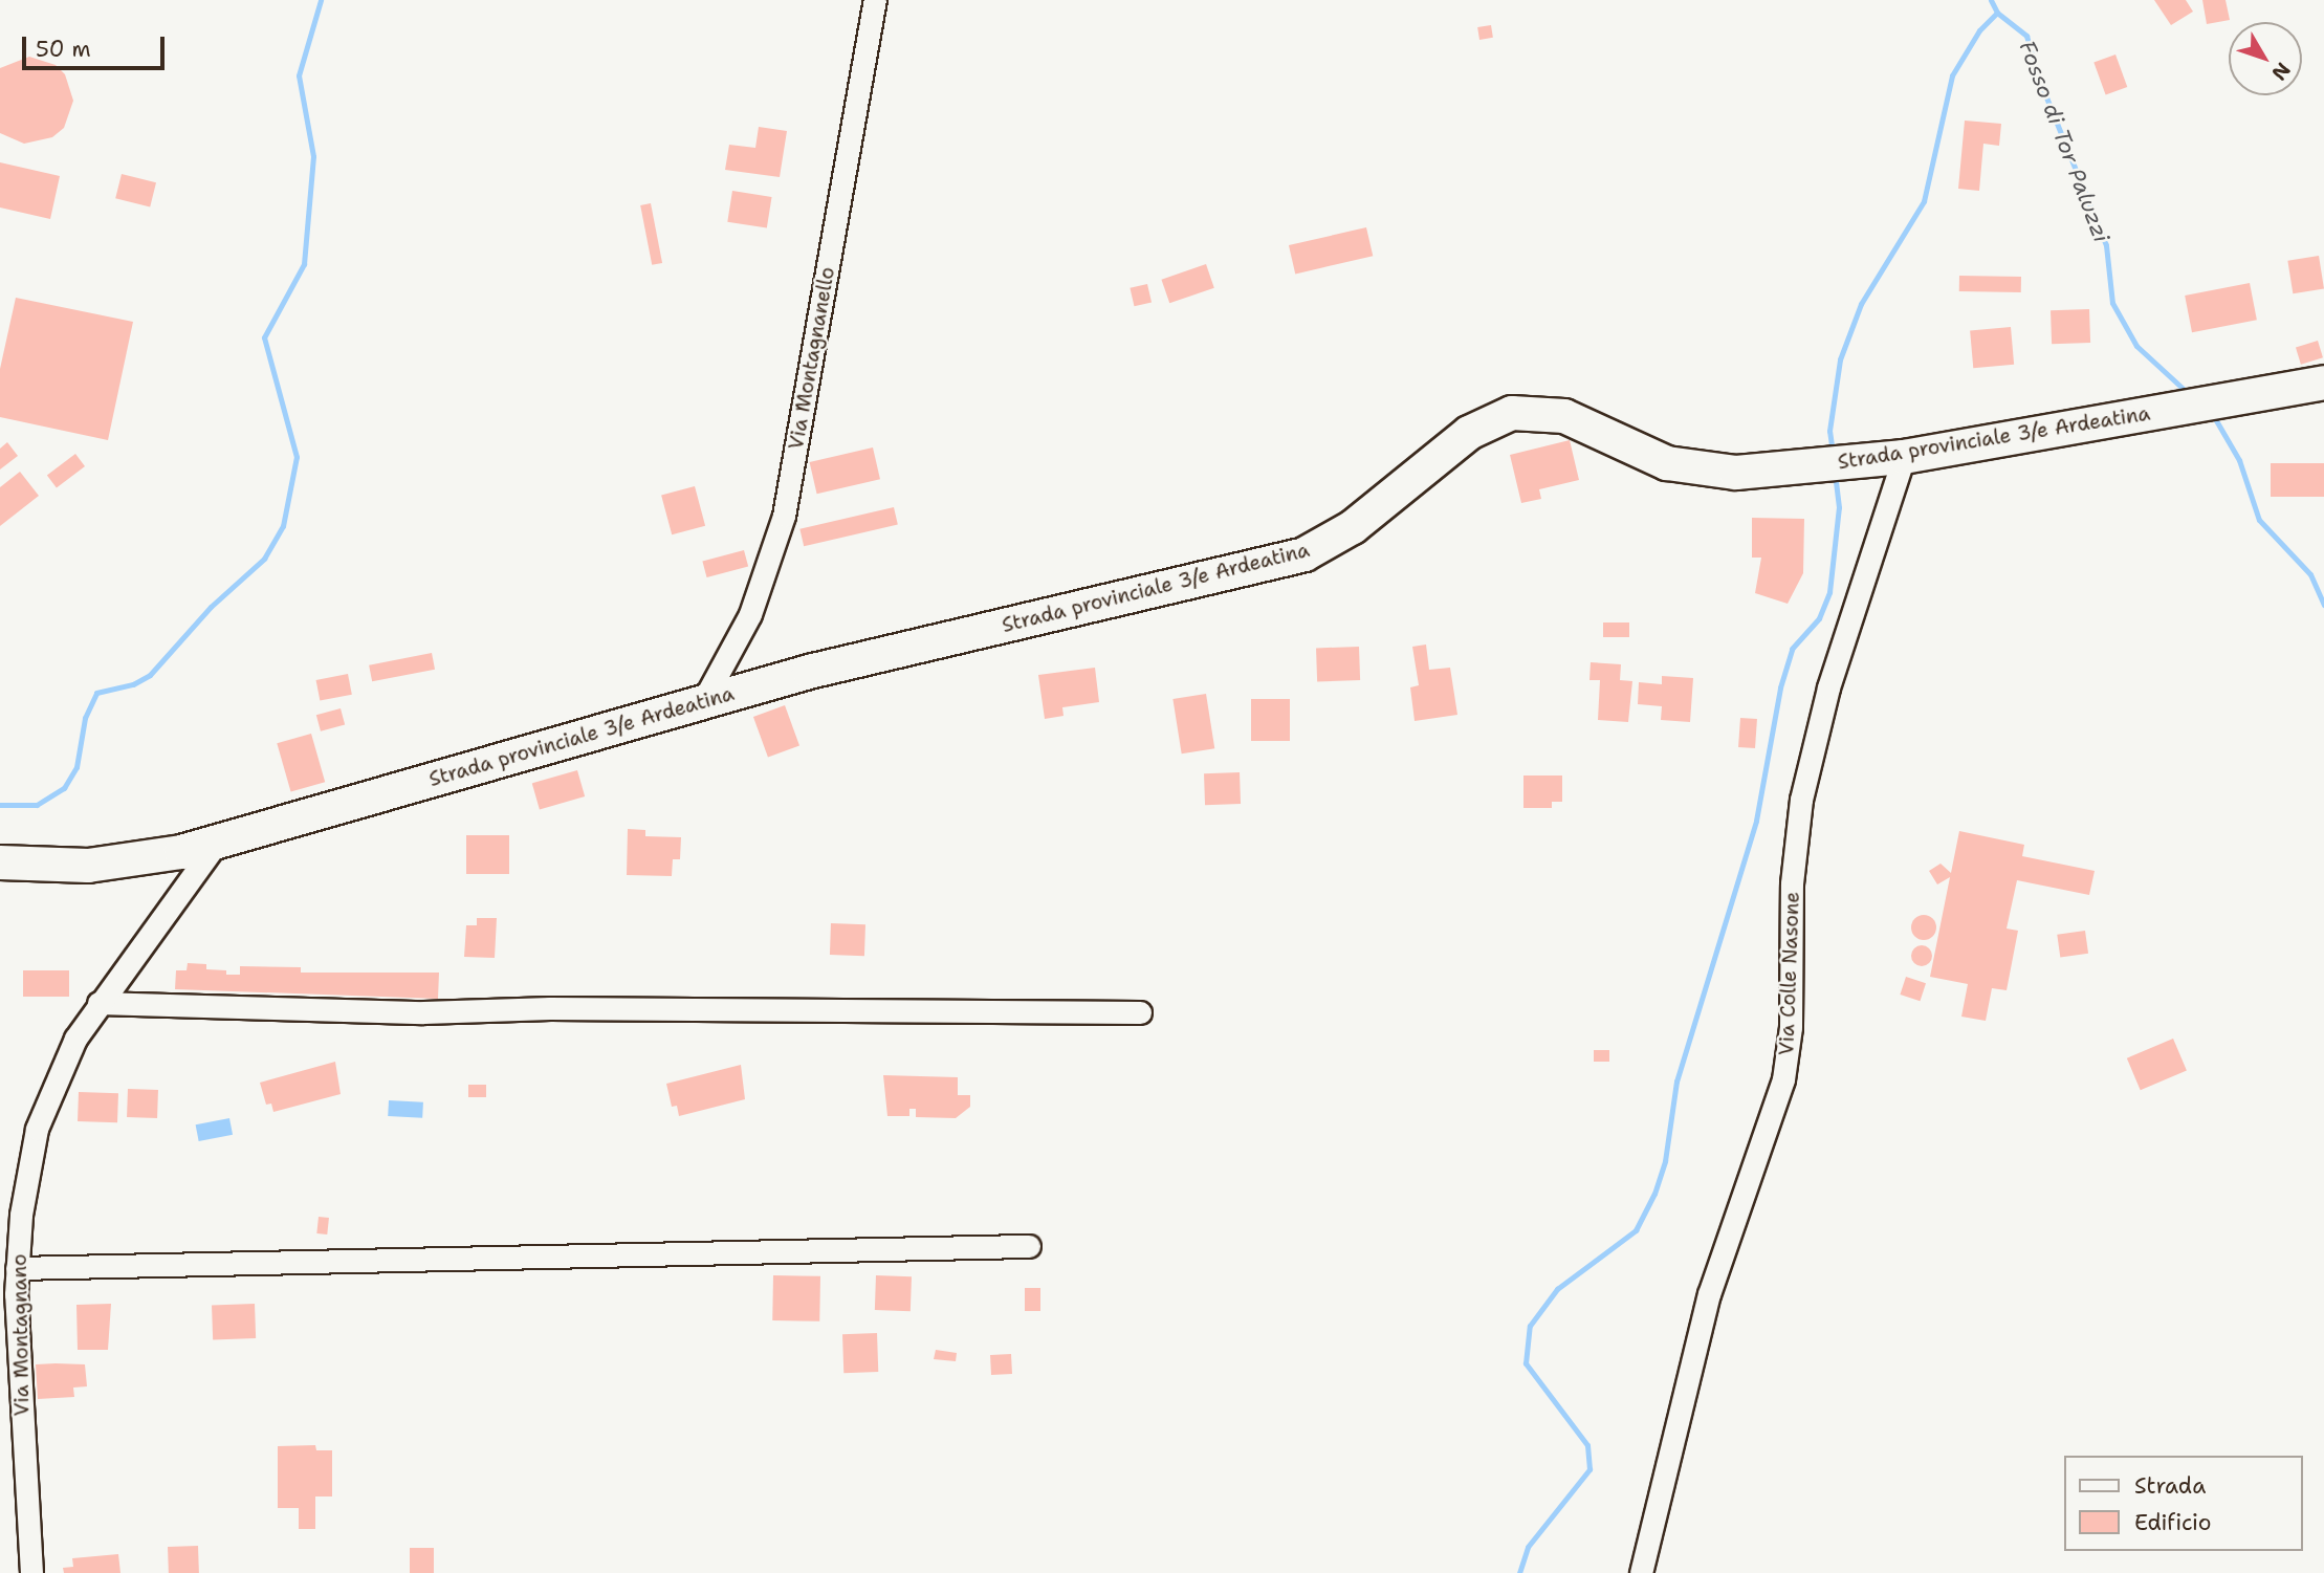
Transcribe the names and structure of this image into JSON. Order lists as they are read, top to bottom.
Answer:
{
  "streets": {
    "main road": ["Strada provinciale 3/e Ardeatina"],
    "street": ["Via Montagnanello", "Via Colle Nasone", "Via Montagnano"]
  },
  "crossings": [
    ["Via Montagnanello", "Strada provinciale 3/e Ardeatina"],
    ["Strada provinciale 3/e Ardeatina", "Via Colle Nasone"],
    ["Strada provinciale 3/e Ardeatina", "Via Montagnano"]
  ],
  "water": ["Fosso di Tor Paluzzi"],
  "legend": ["Strada", "Edificio"],
  "scale_bar": "50 m",
  "north": "bottom right"
}
